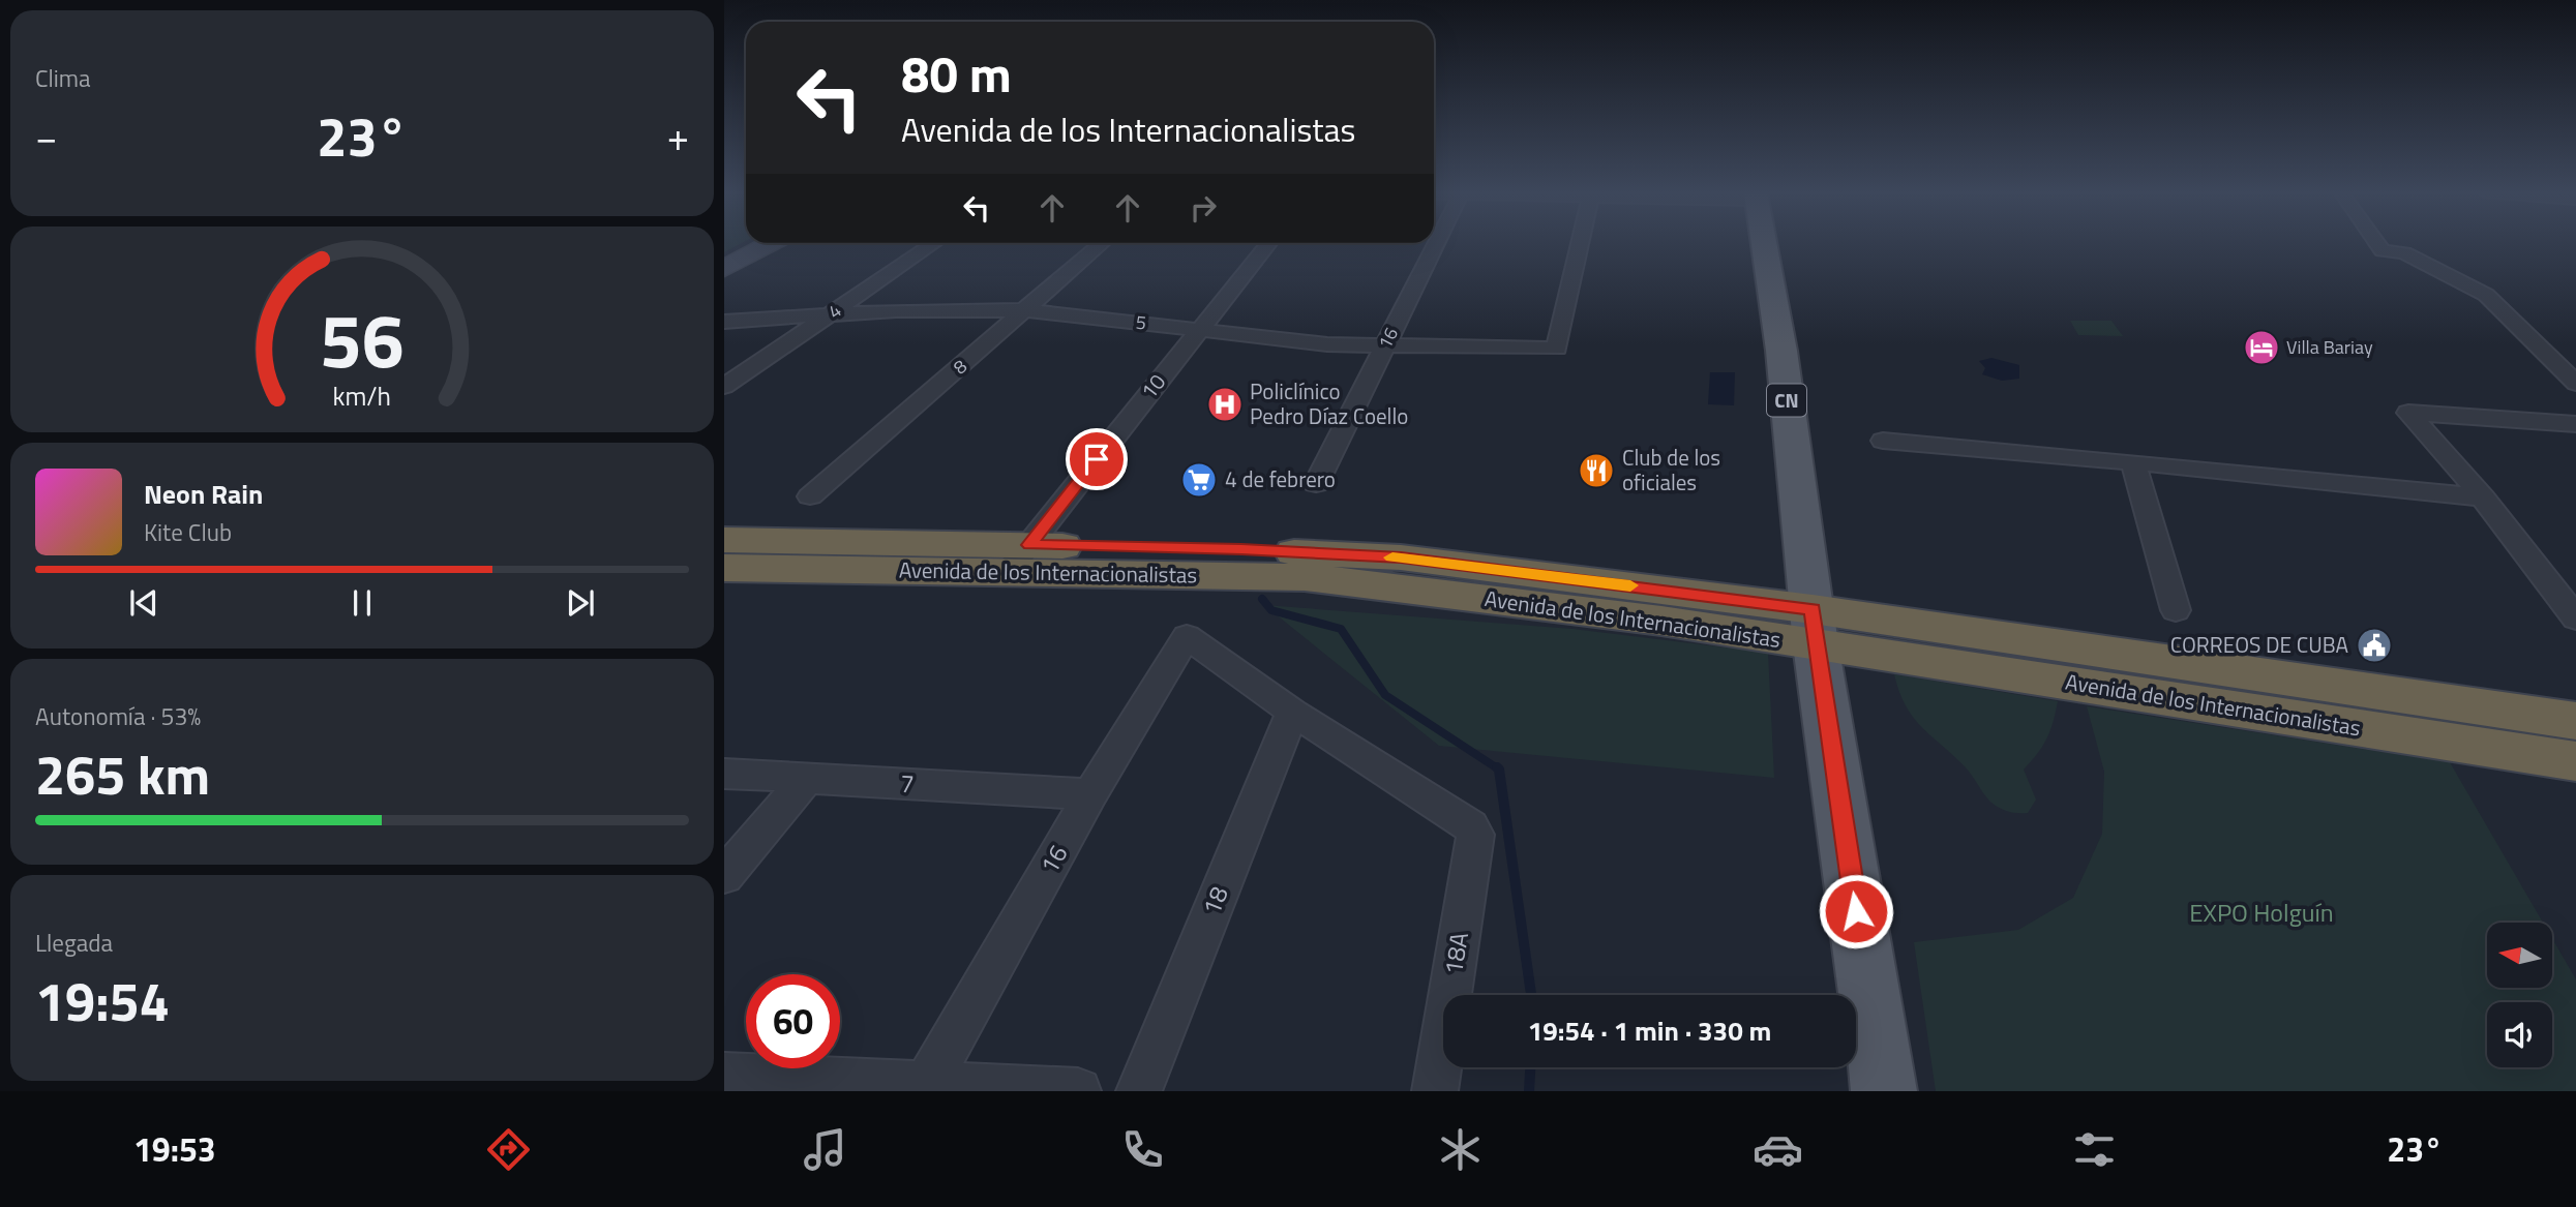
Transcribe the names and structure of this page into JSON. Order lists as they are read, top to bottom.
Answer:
{
  "streets": {
    "highway": ["Avenida de los Internacionalistas"],
    "main road": ["CN"],
    "street": [
      "4",
      "5",
      "16",
      "8",
      "10",
      "7",
      "18",
      "18A"
    ]
  },
  "crossings": [
    ["4", "5"],
    ["5", "16"],
    ["5", "8"],
    ["5", "10"],
    ["16", "7"],
    ["10", "Avenida de los Internacionalistas"],
    ["CN", "Avenida de los Internacionalistas"]
  ],
  "parks": ["EXPO Holguín"],
  "places": {
    "hotel": ["Villa Bariay"],
    "hospital": ["Policlínico Pedro Díaz Coello"],
    "restaurant": ["Club de los oficiales"],
    "supermarket": ["4 de febrero"],
    "public building": ["CORREOS DE CUBA"]
  },
  "north": "left",
  "page": {
    "tile": [
      "Clima",
      ["Autonomía · 53%", "265 km"],
      ["Llegada", "19:54"]
    ],
    "turn": ["80 m", "Avenida de los Internacionalistas"],
    "heat": ["−", "23°", "+"],
    "song": ["Neon Rain", "Kite Club"],
    "limit": "60",
    "trip": "19:54 · 1 min · 330 m",
    "tabs": ["19:53", "23°"],
    "gauge": ["56", "km/h"]
  }
}
